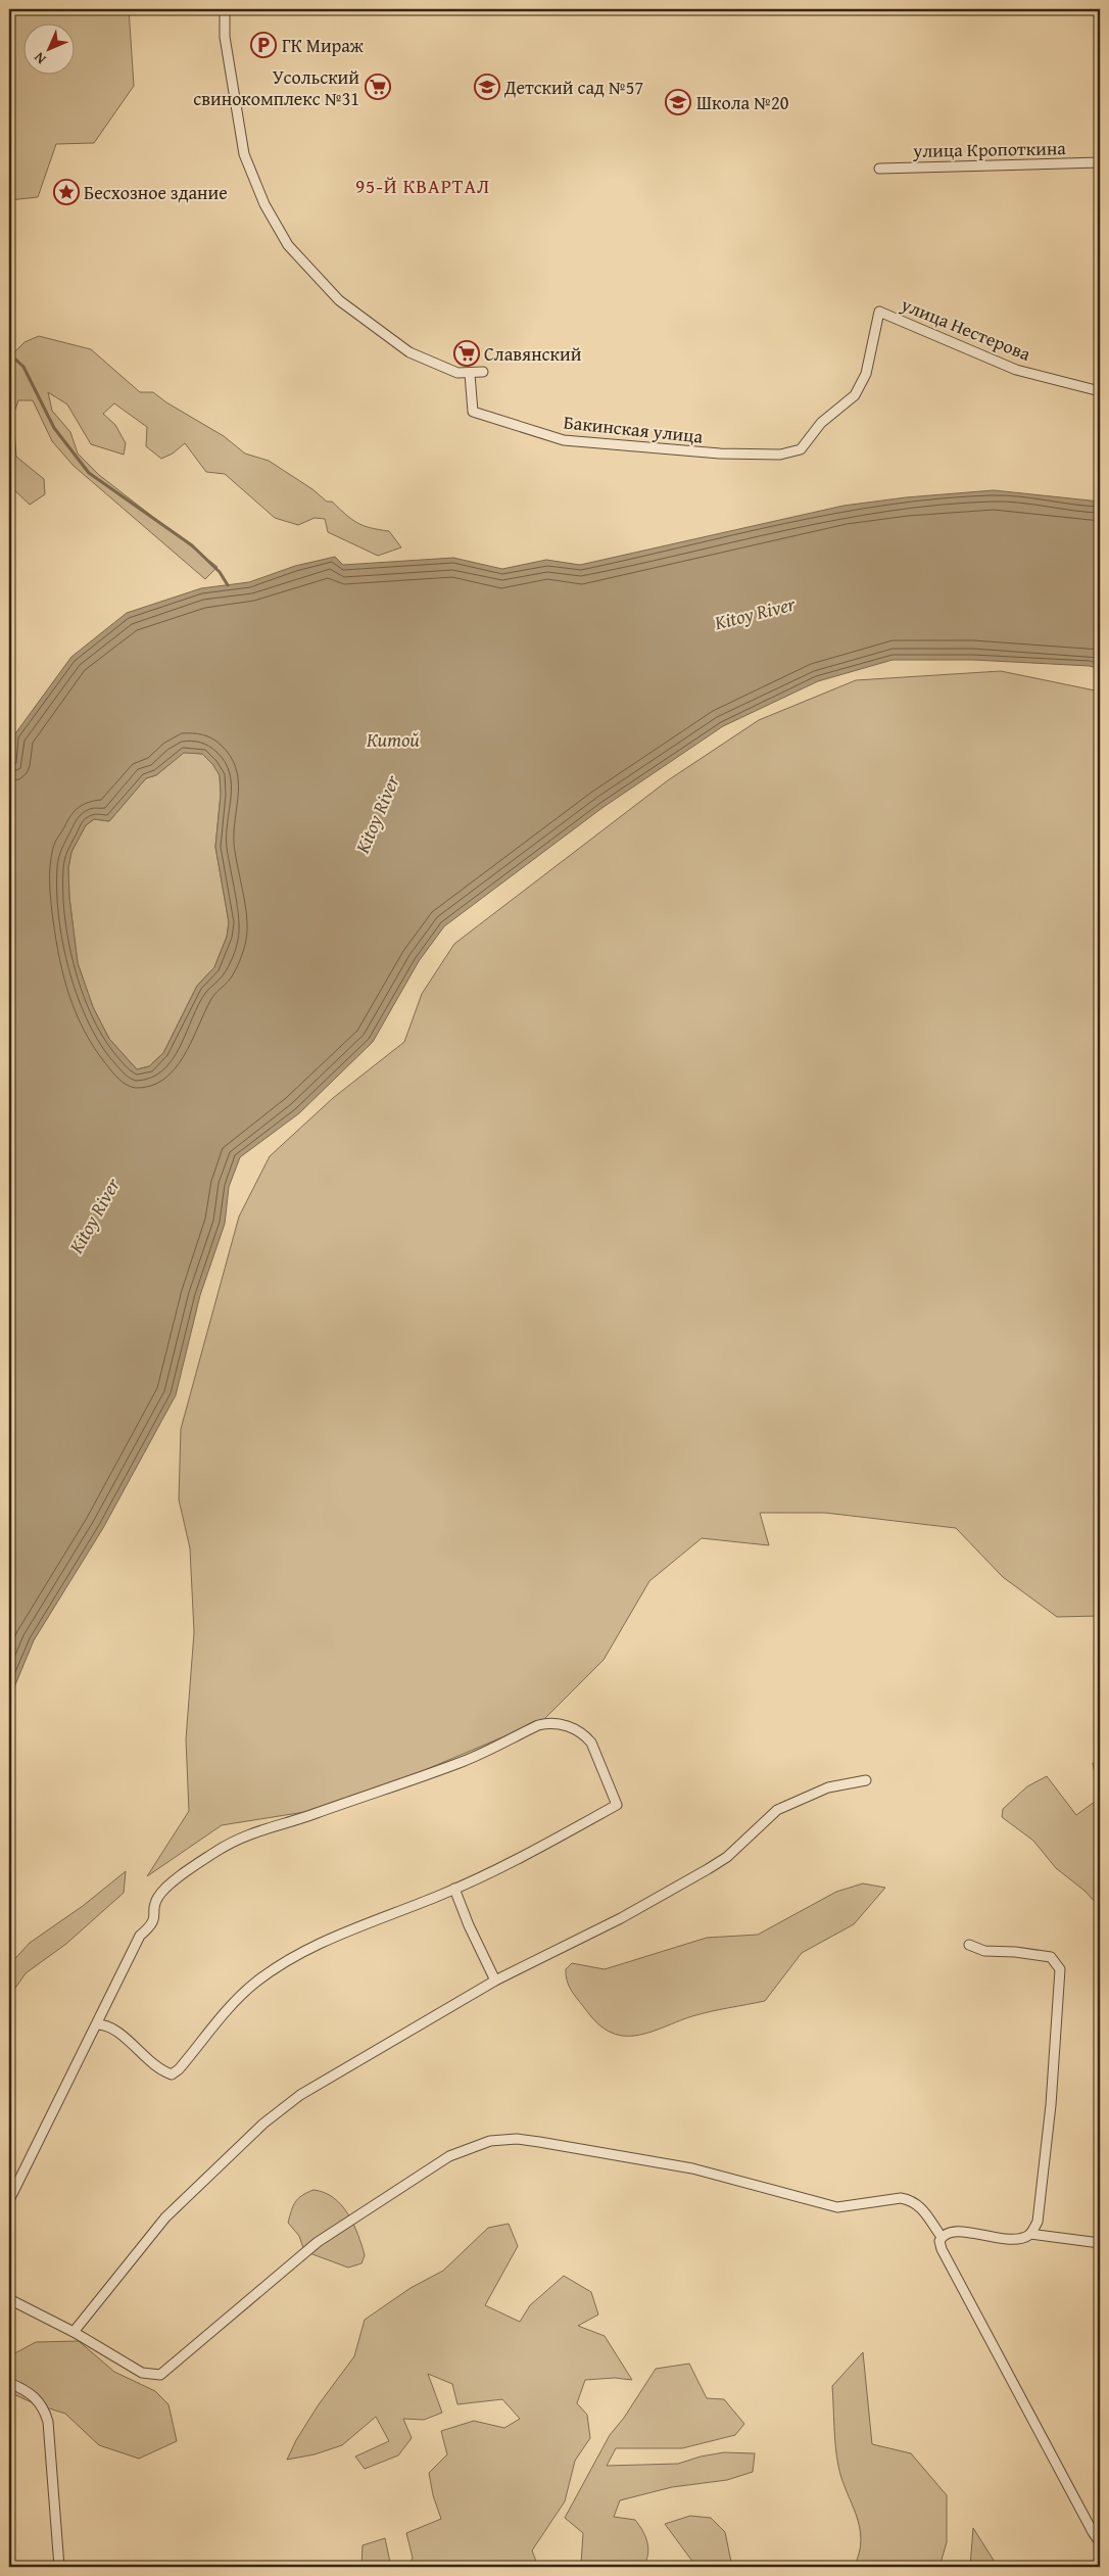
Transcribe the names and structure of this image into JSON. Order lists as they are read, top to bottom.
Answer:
{
  "streets": {
    "street": ["улица Кропоткина", "улица Нестерова", "Бакинская улица"]
  },
  "crossings": [
    ["улица Нестерова", "Бакинская улица"]
  ],
  "districts": ["95-Й КВАРТАЛ"],
  "water": ["Kitoy River", "Китой"],
  "places": {
    "parking": ["ГК Мираж"],
    "supermarket": ["Усольский свинокомплекс №31", "Славянский"],
    "school or university": ["Детский сад №57", "Школа №20"],
    "place": ["Бесхозное здание"]
  },
  "north": "bottom left"
}
